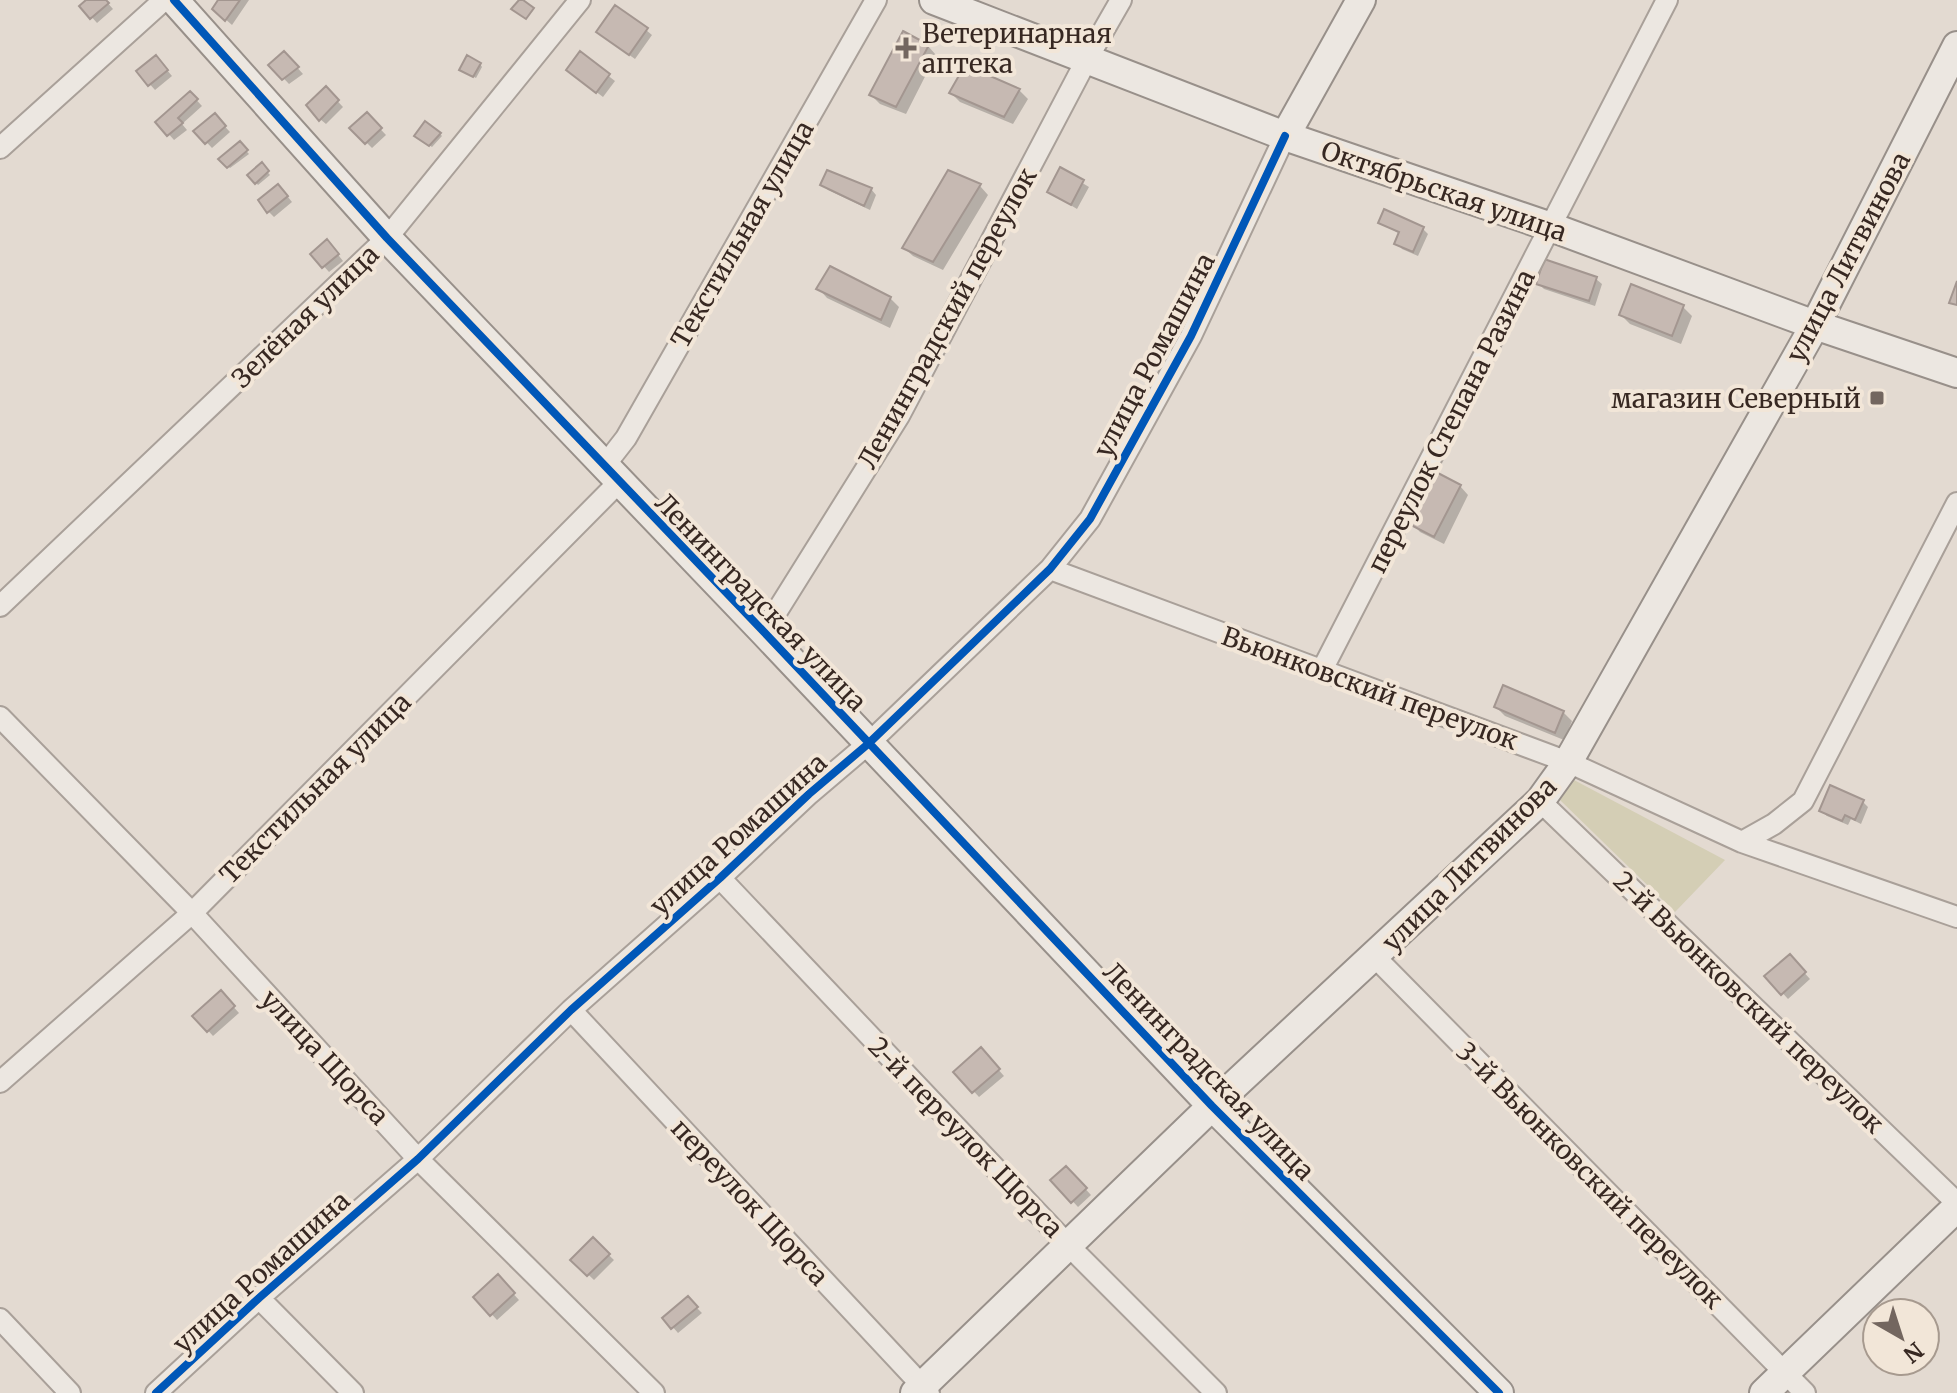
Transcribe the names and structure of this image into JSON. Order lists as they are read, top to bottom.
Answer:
{
  "streets": {
    "main road": [
      "Октябрьская улица",
      "улица Литвинова",
      "улица Ромашина",
      "Ленинградская улица"
    ],
    "street": [
      "Текстильная улица",
      "Зелёная улица",
      "Ленинградский переулок",
      "переулок Степана Разина",
      "Вьюнковский переулок",
      "2-й Вьюнковский переулок",
      "улица Щорса",
      "2-й переулок Щорса",
      "3-й Вьюнковский переулок",
      "переулок Щорса"
    ]
  },
  "crossings": [
    ["Октябрьская улица", "улица Литвинова"],
    ["Октябрьская улица", "Ленинградский переулок"],
    ["Октябрьская улица", "улица Ромашина"],
    ["Октябрьская улица", "переулок Степана Разина"],
    ["Текстильная улица", "Ленинградская улица"],
    ["Текстильная улица", "улица Щорса"],
    ["улица Литвинова", "Ленинградская улица"],
    ["улица Литвинова", "Вьюнковский переулок"],
    ["улица Литвинова", "2-й Вьюнковский переулок"],
    ["улица Литвинова", "2-й переулок Щорса"],
    ["улица Литвинова", "3-й Вьюнковский переулок"],
    ["улица Литвинова", "переулок Щорса"],
    ["Зелёная улица", "Ленинградская улица"],
    ["Ленинградский переулок", "Ленинградская улица"],
    ["улица Ромашина", "Ленинградская улица"],
    ["улица Ромашина", "Вьюнковский переулок"],
    ["улица Ромашина", "улица Щорса"],
    ["улица Ромашина", "2-й переулок Щорса"],
    ["улица Ромашина", "переулок Щорса"],
    ["переулок Степана Разина", "Вьюнковский переулок"]
  ],
  "places": {
    "health": ["Ветеринарная аптека"],
    "transit": ["магазин Северный"]
  },
  "north": "bottom right"
}
